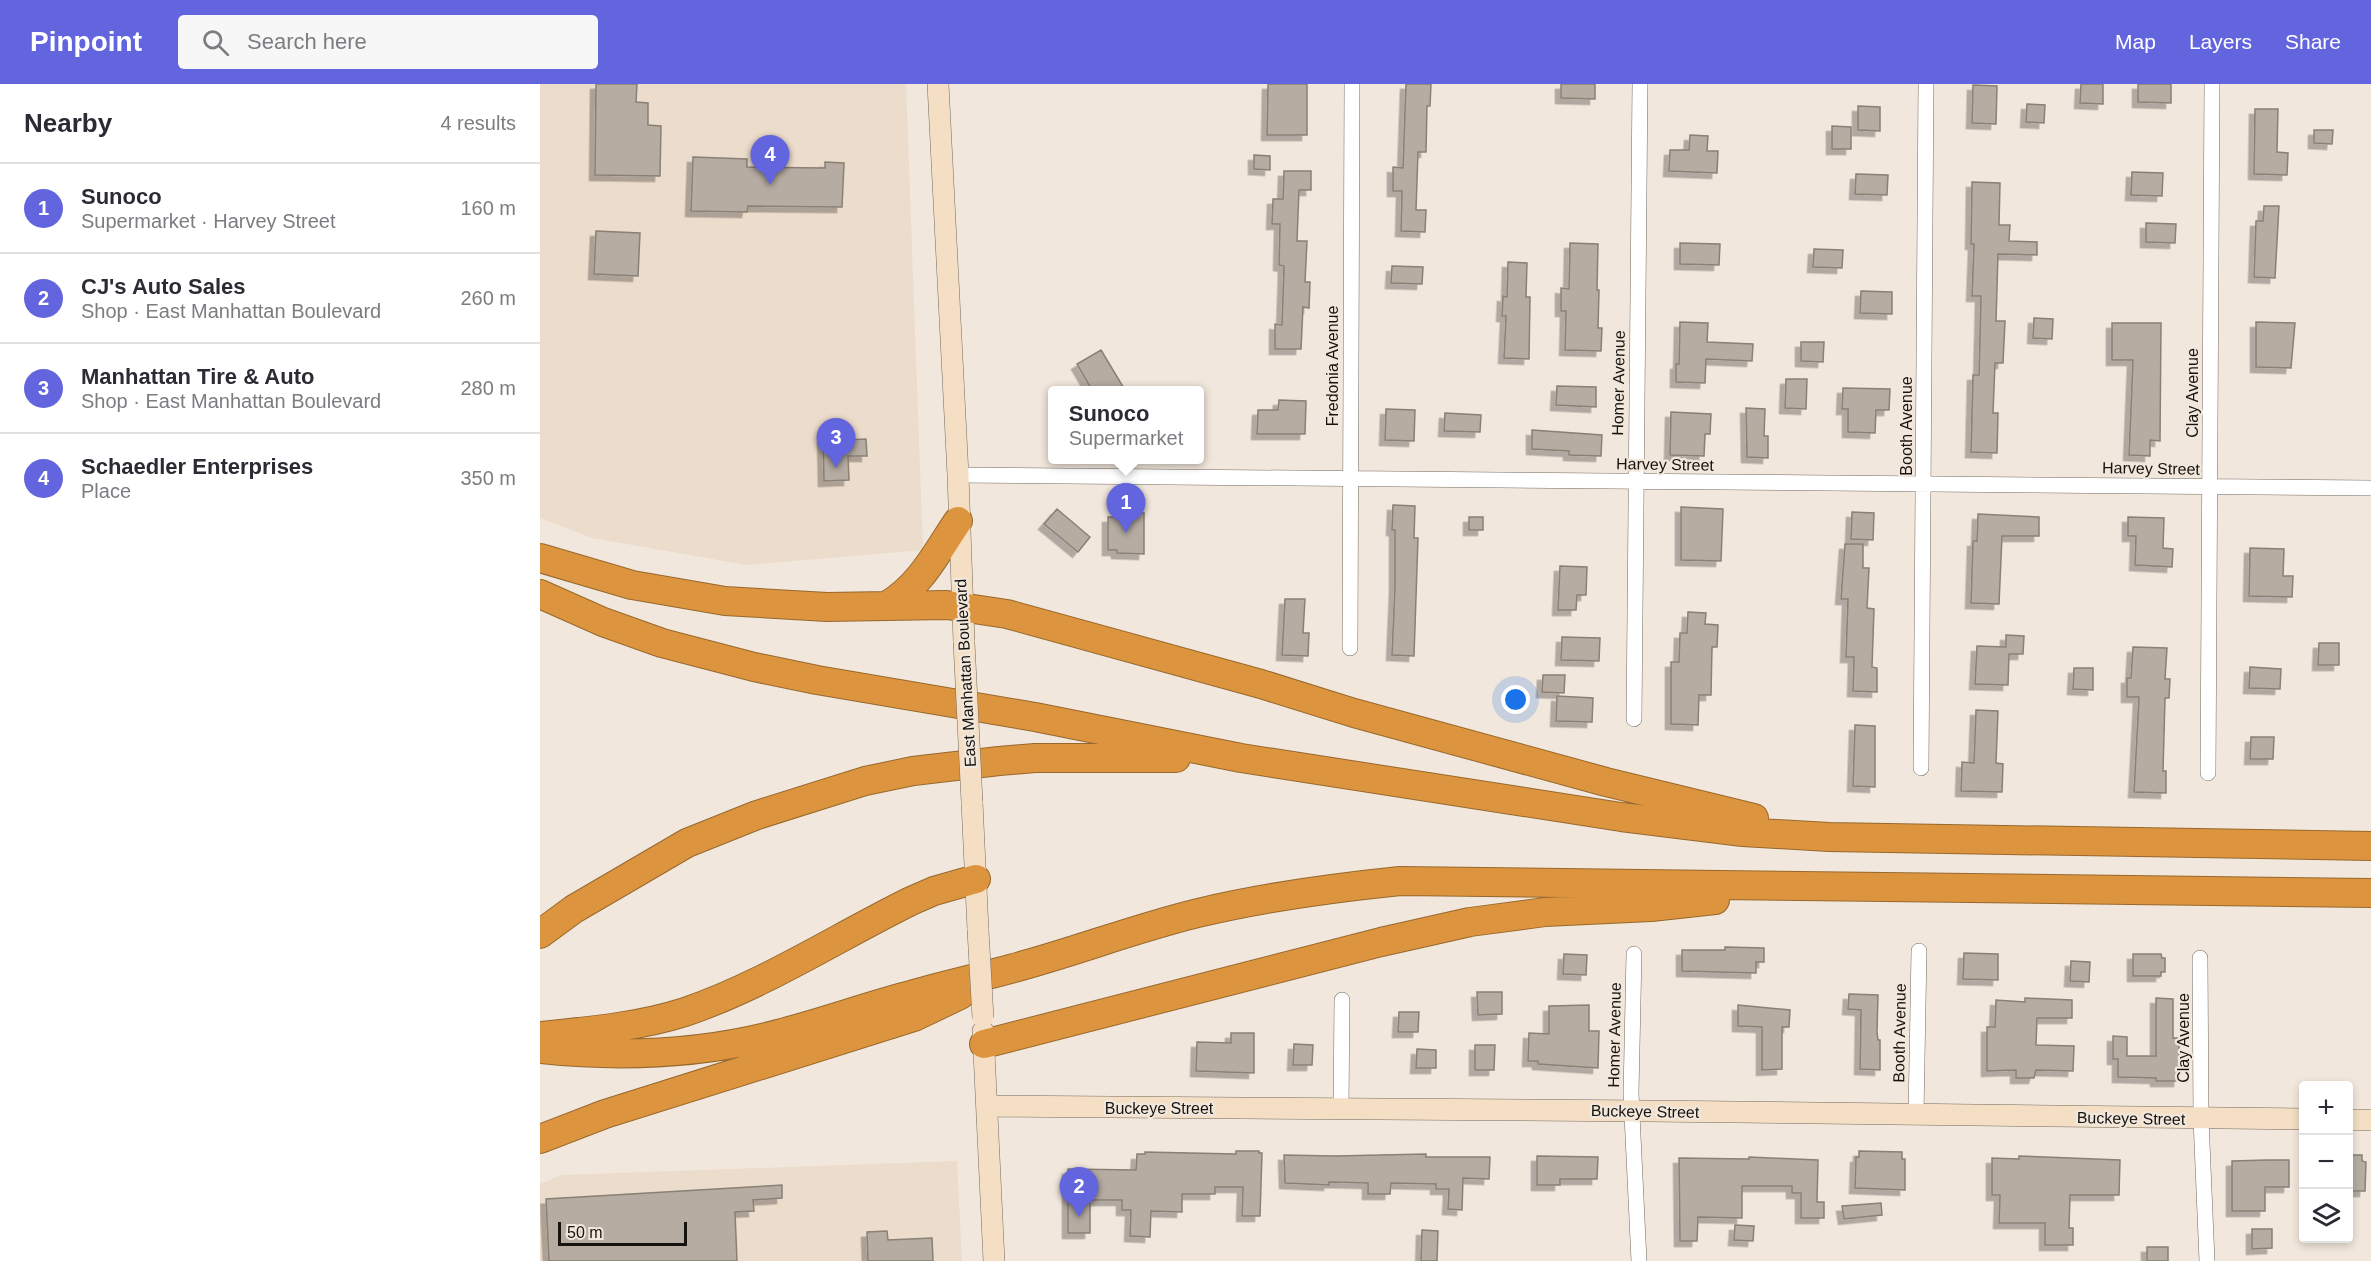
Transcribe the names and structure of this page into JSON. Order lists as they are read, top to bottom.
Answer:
{
  "streets": {
    "street": [
      "Fredonia Avenue",
      "Homer Avenue",
      "Clay Avenue",
      "Booth Avenue",
      "Harvey Street",
      "East Manhattan Boulevard",
      "Buckeye Street"
    ]
  },
  "crossings": [
    ["Fredonia Avenue", "Harvey Street"],
    ["Homer Avenue", "Harvey Street"],
    ["Homer Avenue", "Buckeye Street"],
    ["Clay Avenue", "Harvey Street"],
    ["Clay Avenue", "Buckeye Street"],
    ["Booth Avenue", "Harvey Street"],
    ["Booth Avenue", "Buckeye Street"],
    ["Harvey Street", "East Manhattan Boulevard"],
    ["East Manhattan Boulevard", "Buckeye Street"]
  ],
  "scale_bar": "50 m",
  "page": {
    "header": "Pinpoint",
    "search": "Search here",
    "nav": ["Map", "Layers", "Share"],
    "heading": ["Nearby", "4 results"],
    "pins": [
      "4",
      "3",
      "1",
      "2"
    ],
    "list": [
      {
        "mark": "1",
        "name": "Sunoco",
        "note": "Supermarket · Harvey Street",
        "value": "160 m"
      },
      {
        "mark": "2",
        "name": "CJ's Auto Sales",
        "note": "Shop · East Manhattan Boulevard",
        "value": "260 m"
      },
      {
        "mark": "3",
        "name": "Manhattan Tire & Auto",
        "note": "Shop · East Manhattan Boulevard",
        "value": "280 m"
      },
      {
        "mark": "4",
        "name": "Schaedler Enterprises",
        "note": "Place",
        "value": "350 m"
      }
    ],
    "popup": ["Sunoco", "Supermarket"],
    "map_buttons": ["+", "−"],
    "scale": "50 m"
  }
}
